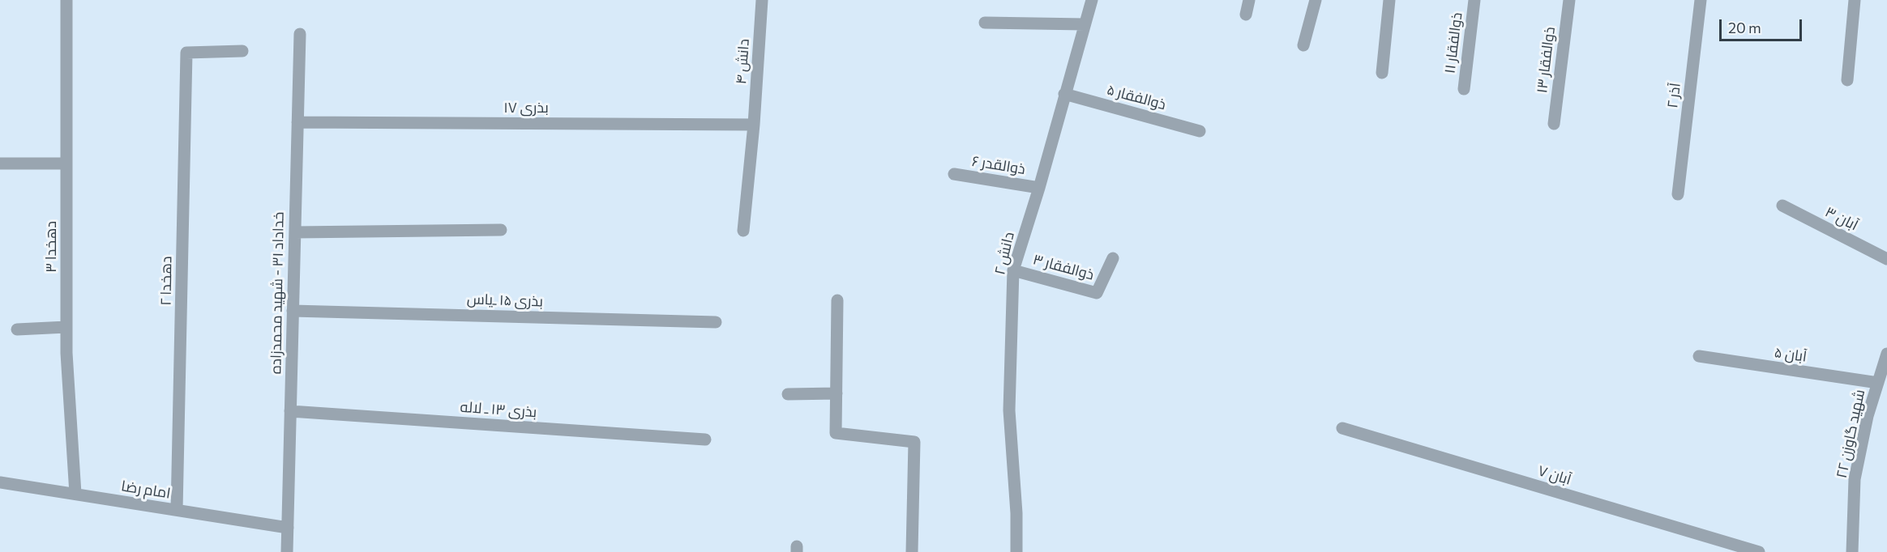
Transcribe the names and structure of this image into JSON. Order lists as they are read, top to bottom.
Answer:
{
  "streets": {
    "street": [
      "ذوالفقار ۱۱",
      "ذوالفقار ۱۳",
      "دانش ۴",
      "آذر ۲",
      "ذوالفقار ۵",
      "بذری ۱۷",
      "ذوالقدر ۶",
      "آبان ۳",
      "دهخدا ۳",
      "دانش ۲",
      "ذوالفقار ۳",
      "دهخدا ۲",
      "خداداد ۳۱ - شهید محمدزاده",
      "بذری ۱۵ ـ‌یاس",
      "آبان ۵",
      "بذری ۱۳ ـ لاله",
      "شهید گاوزن ۲۲",
      "آبان ۷",
      "امام رضا"
    ]
  },
  "crossings": [
    ["دانش ۴", "بذری ۱۷"],
    ["ذوالفقار ۵", "دانش ۲"],
    ["بذری ۱۷", "خداداد ۳۱ - شهید محمدزاده"],
    ["ذوالقدر ۶", "دانش ۲"],
    ["دهخدا ۳", "امام رضا"],
    ["دانش ۲", "ذوالفقار ۳"],
    ["دهخدا ۲", "امام رضا"],
    ["خداداد ۳۱ - شهید محمدزاده", "بذری ۱۵ ـ‌یاس"],
    ["خداداد ۳۱ - شهید محمدزاده", "بذری ۱۳ ـ لاله"],
    ["خداداد ۳۱ - شهید محمدزاده", "امام رضا"],
    ["آبان ۵", "شهید گاوزن ۲۲"]
  ],
  "scale_bar": "20 m"
}
